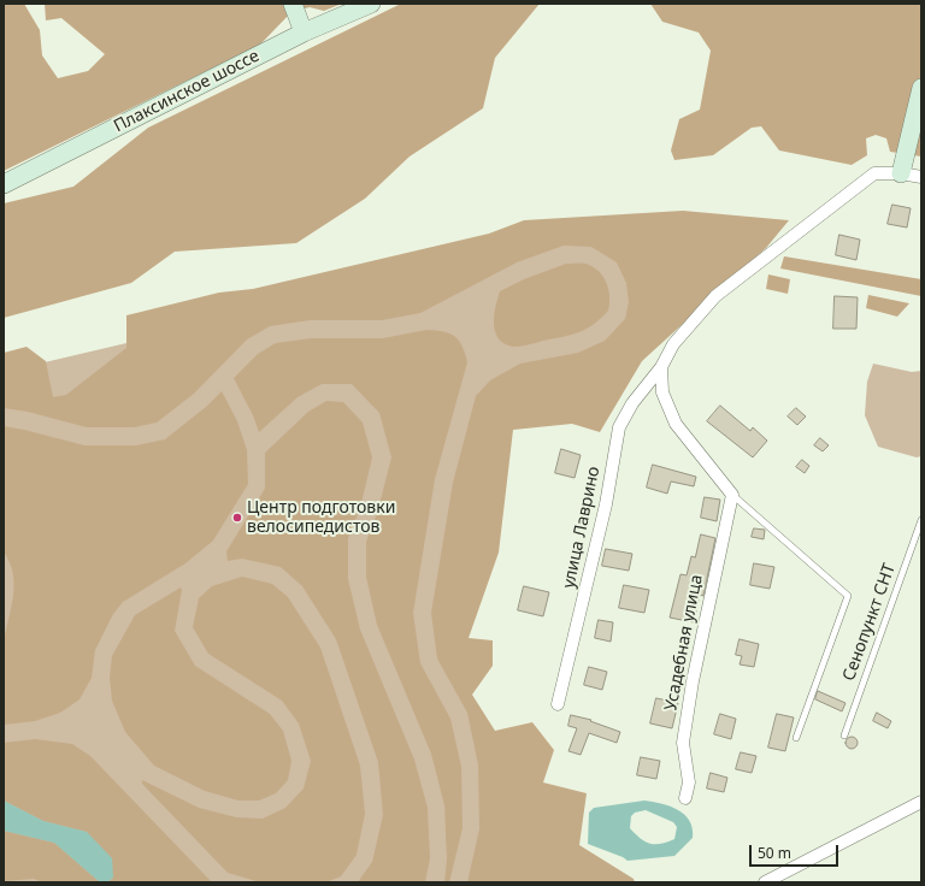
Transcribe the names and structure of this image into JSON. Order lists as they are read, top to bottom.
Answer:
{
  "streets": {
    "main road": ["Плаксинское шоссе"],
    "street": ["улица Лаврино", "Усадебная улица"],
    "lane": ["Сенопункт СНТ"]
  },
  "places": ["Центр подготовки велосипедистов"],
  "scale_bar": "50 m"
}
